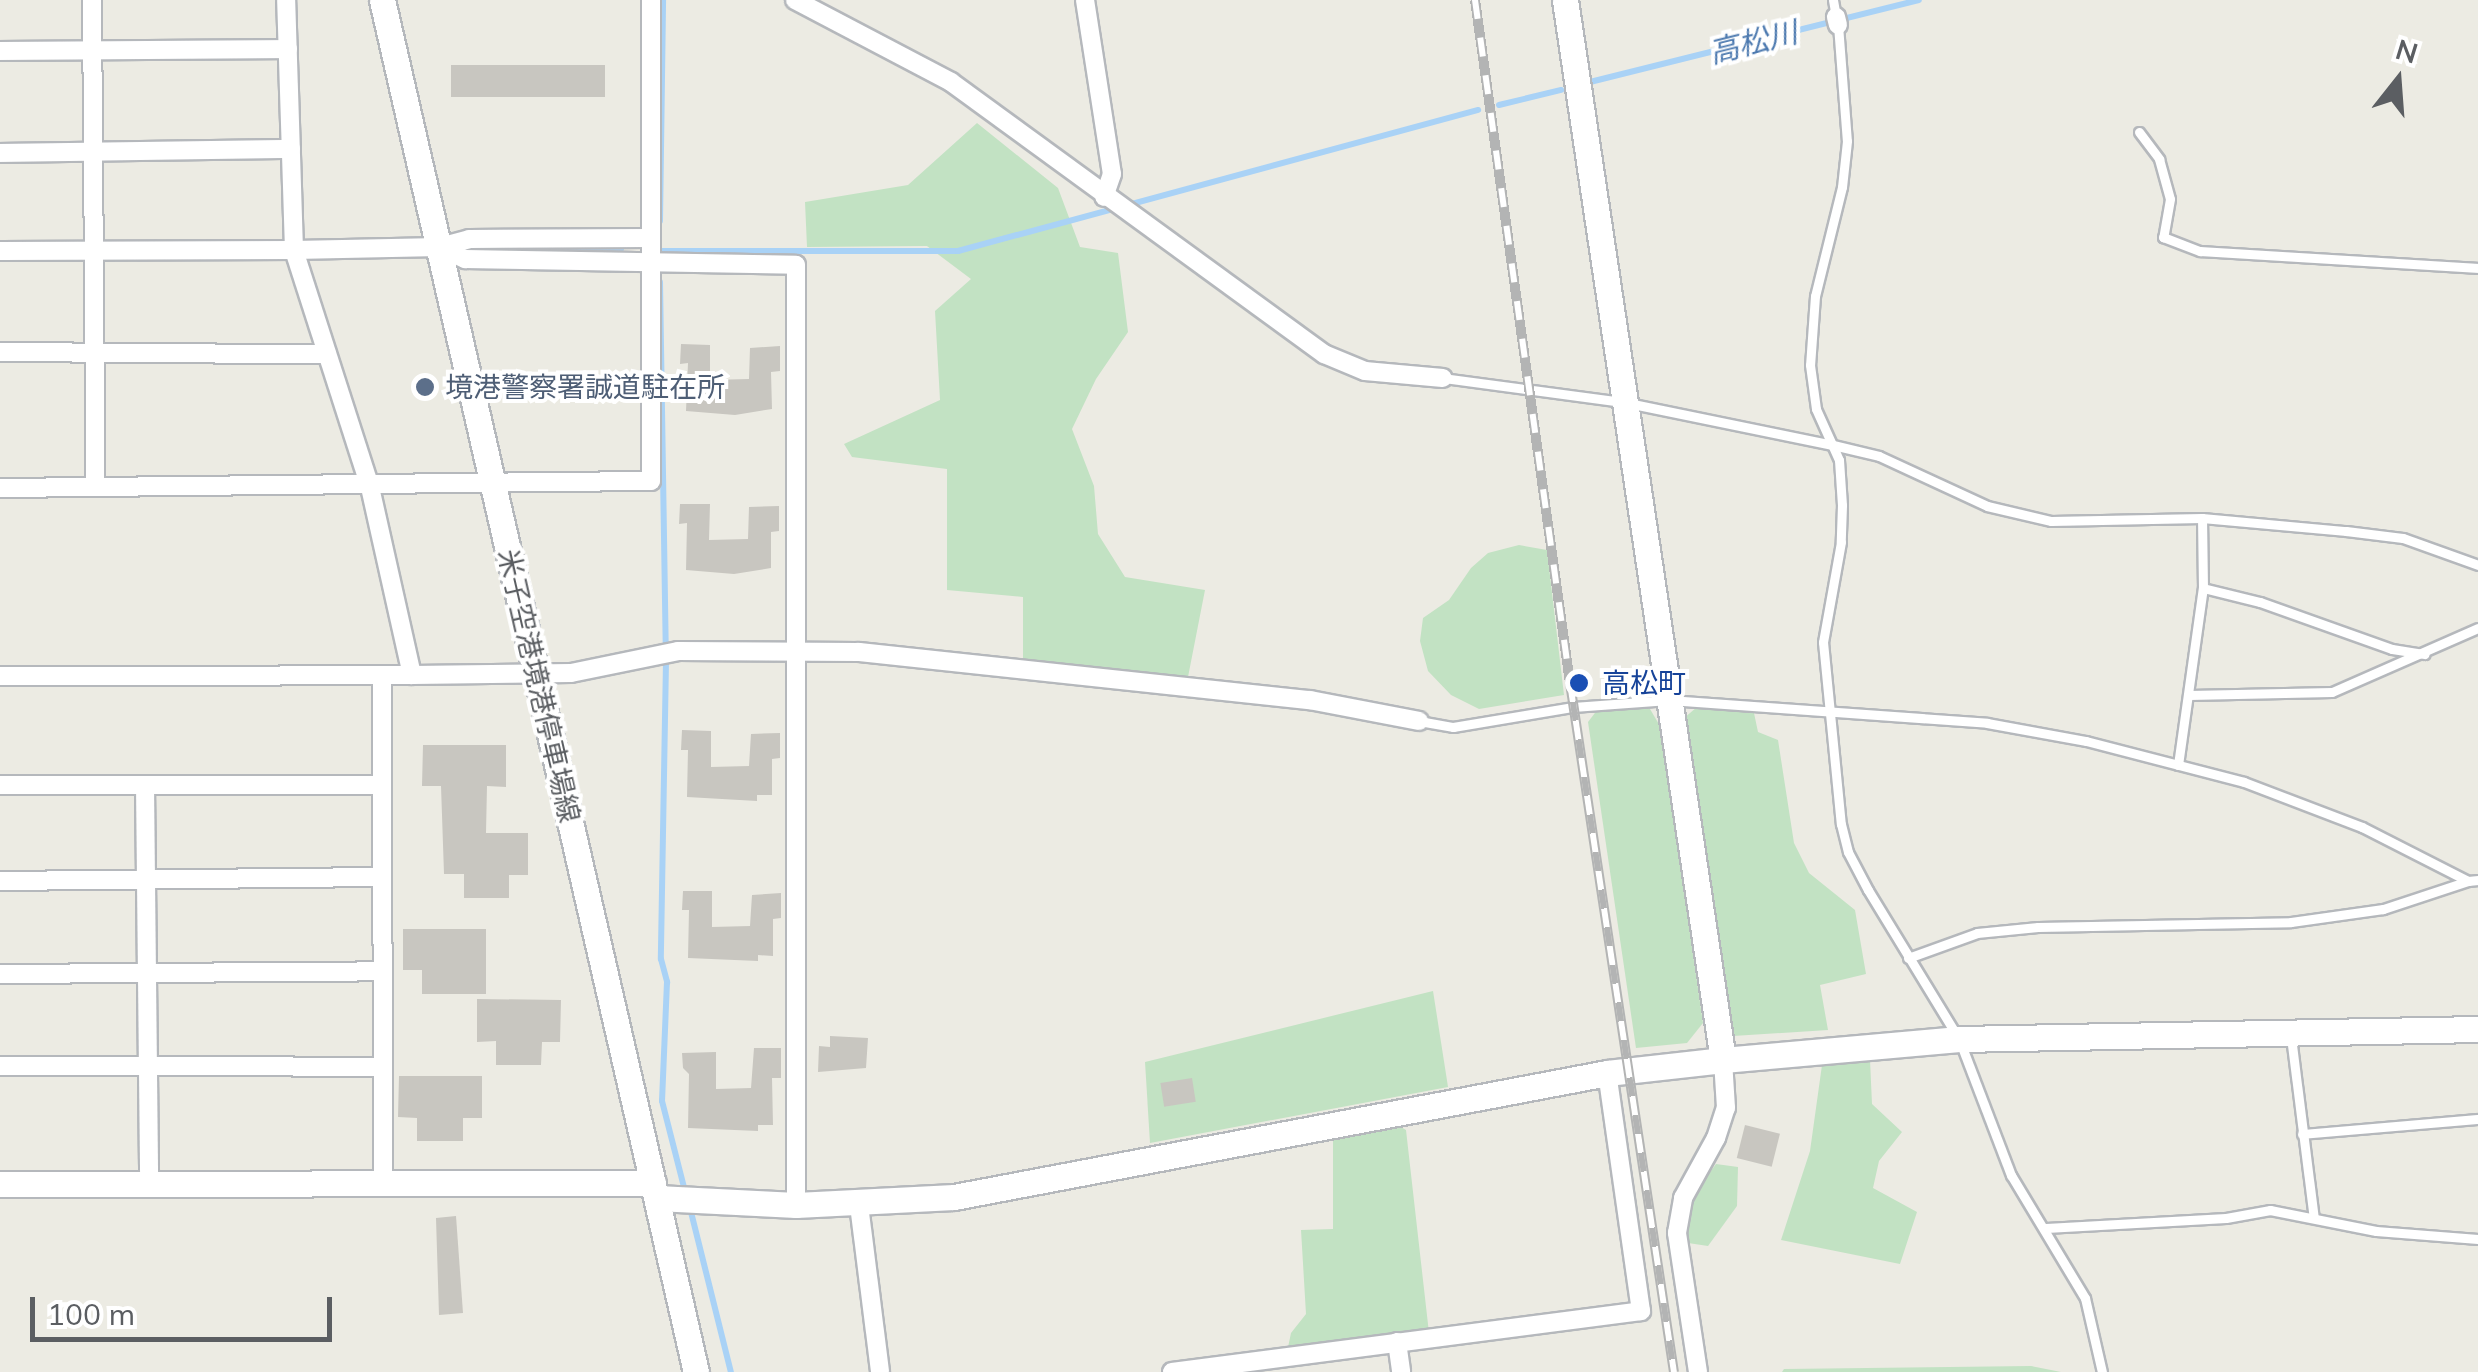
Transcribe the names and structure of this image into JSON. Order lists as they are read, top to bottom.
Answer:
{
  "streets": {
    "street": ["米子空港境港停車場線"]
  },
  "water": ["高松川"],
  "places": ["境港警察署誠道駐在所", "高松町"],
  "scale_bar": "100 m",
  "north": "top"
}
